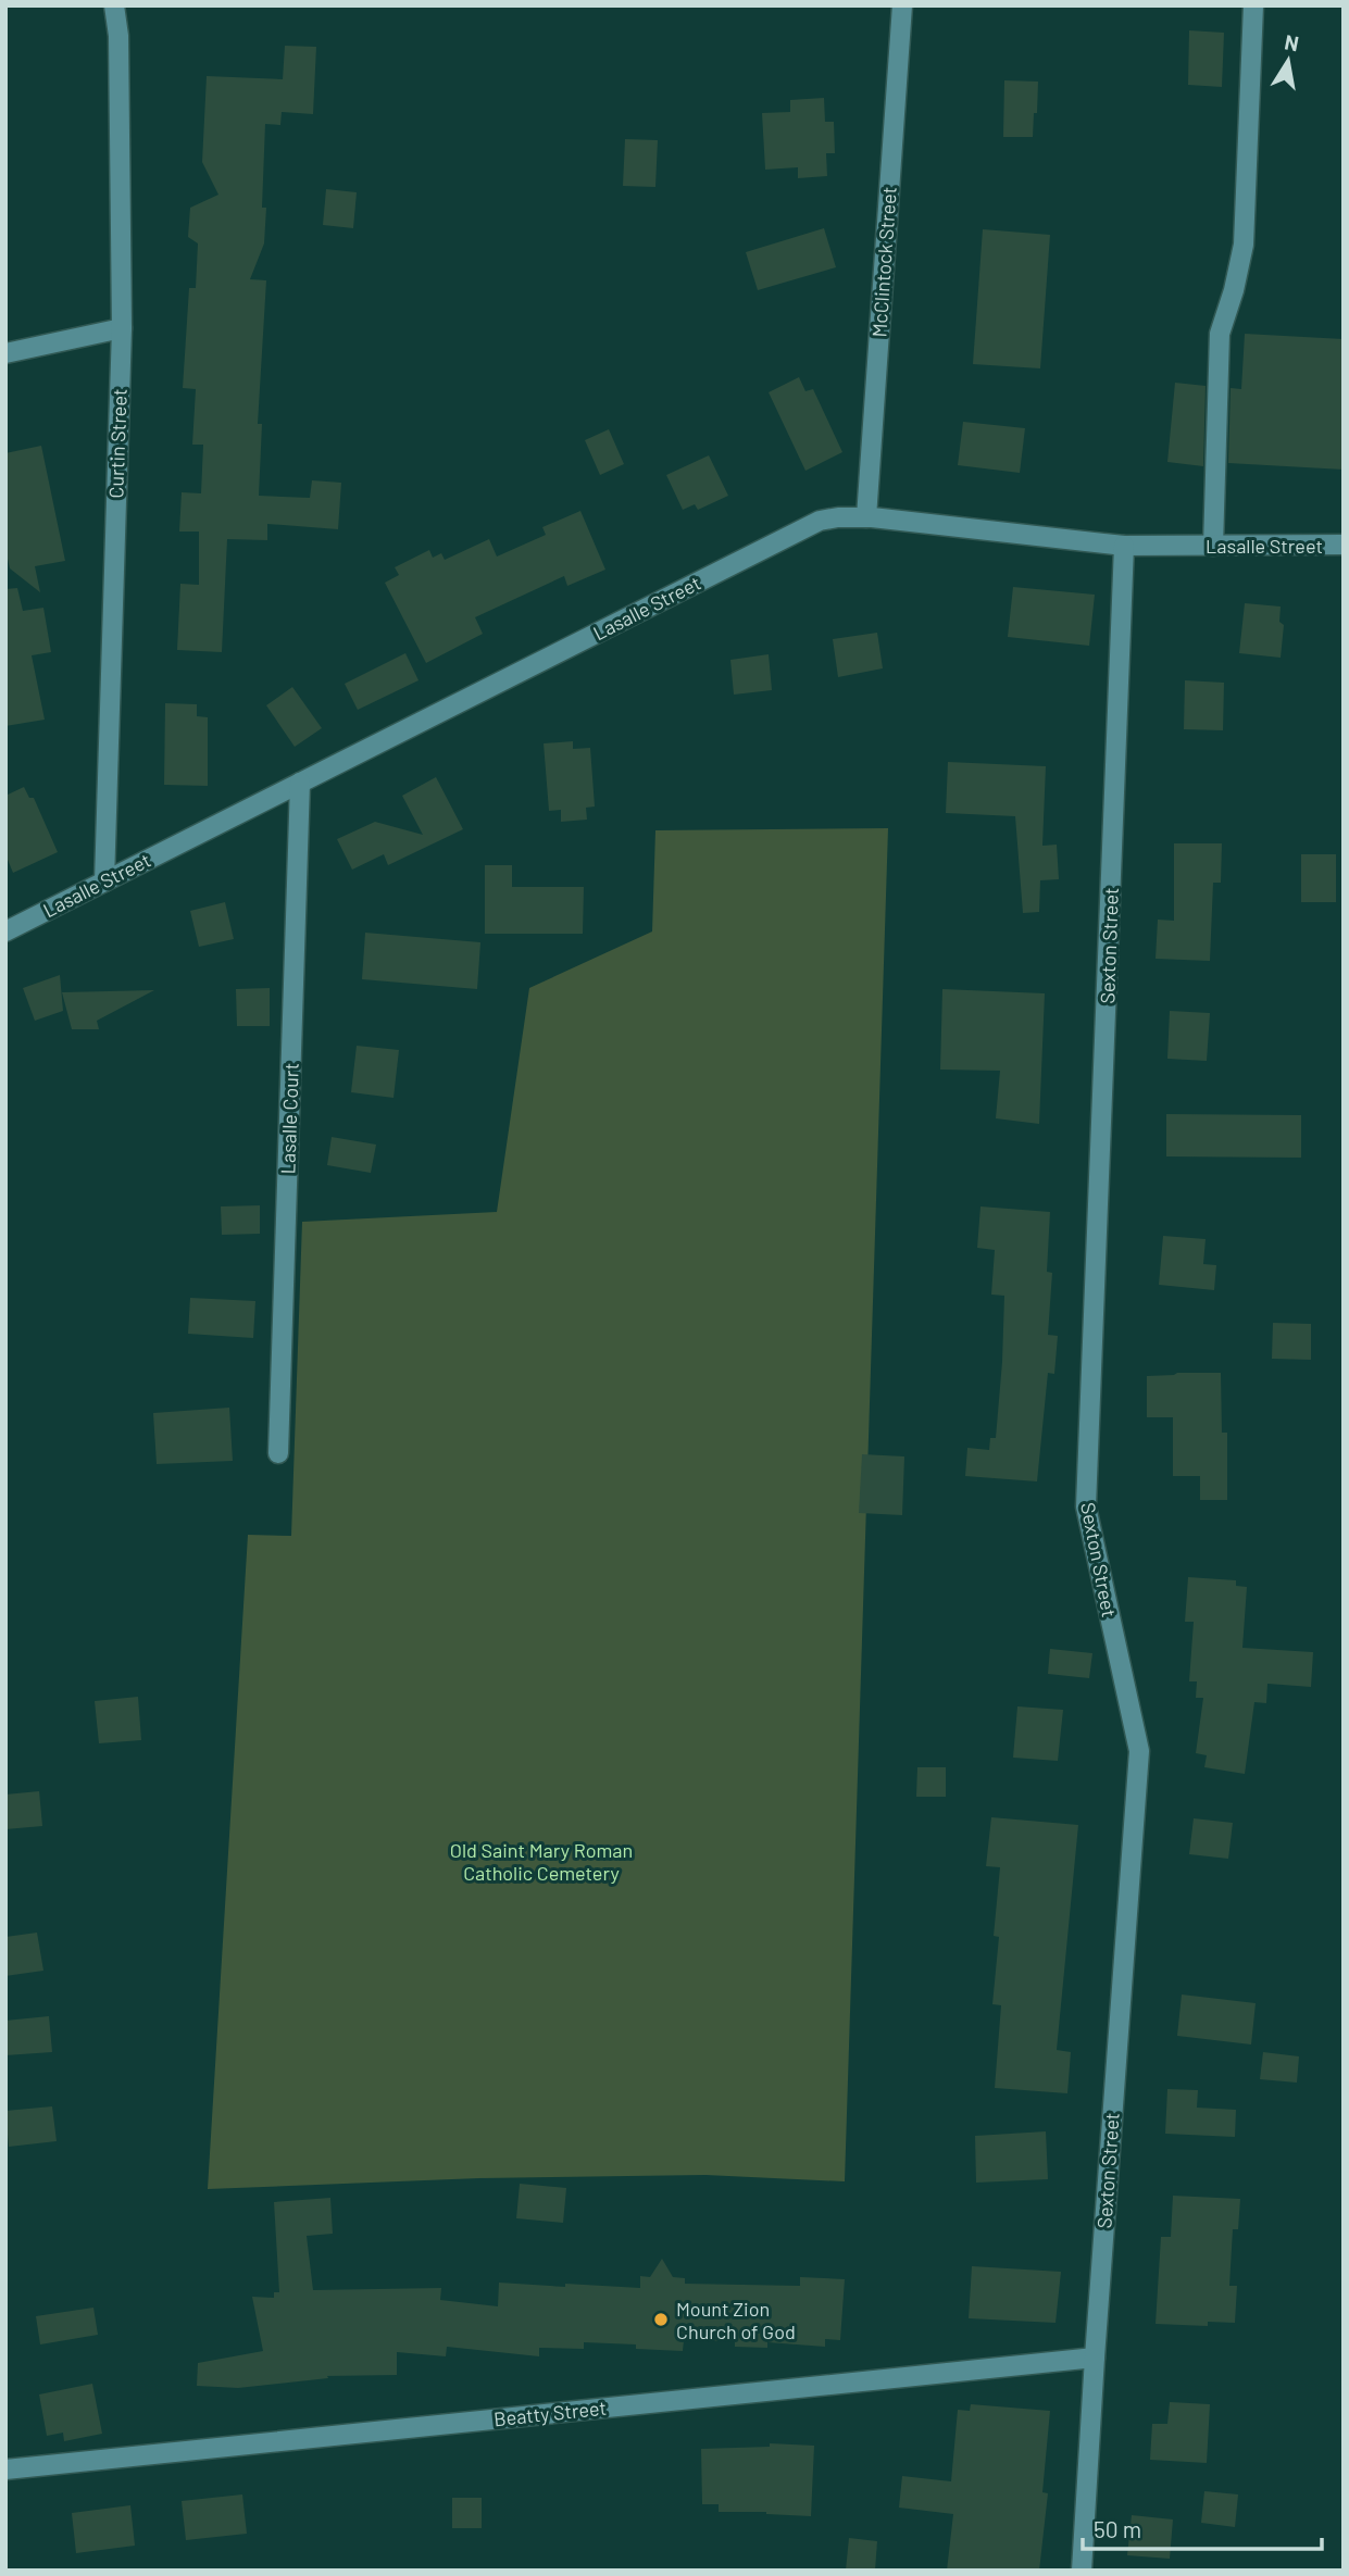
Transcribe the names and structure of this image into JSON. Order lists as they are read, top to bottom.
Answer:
{
  "streets": {
    "street": [
      "McClintock Street",
      "Curtin Street",
      "Lasalle Street",
      "Sexton Street",
      "Lasalle Court",
      "Beatty Street"
    ]
  },
  "crossings": [
    ["McClintock Street", "Lasalle Street"],
    ["Curtin Street", "Lasalle Street"],
    ["Lasalle Street", "Sexton Street"],
    ["Lasalle Street", "Lasalle Court"],
    ["Sexton Street", "Beatty Street"]
  ],
  "parks": ["Old Saint Mary Roman Catholic Cemetery"],
  "places": ["Mount Zion Church of God"],
  "scale_bar": "50 m",
  "north": "top"
}
